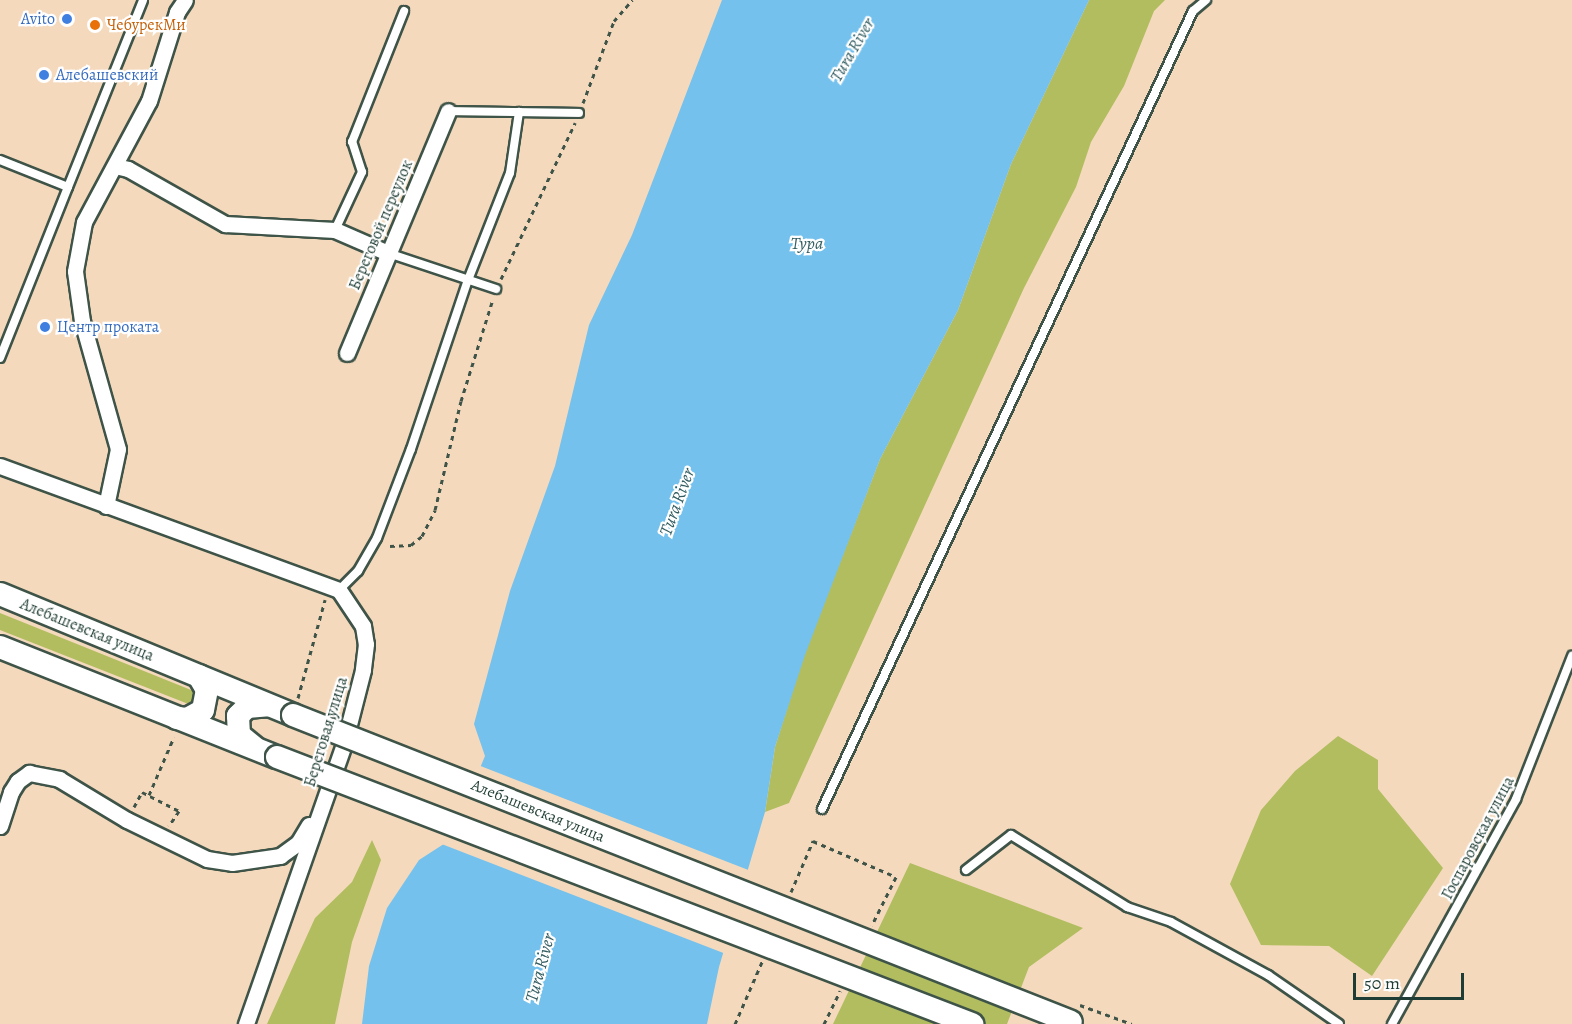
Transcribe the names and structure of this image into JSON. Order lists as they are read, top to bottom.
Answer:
{
  "streets": {
    "main road": ["Алебашевская улица"],
    "street": ["Береговой переулок", "Береговая улица"],
    "lane": ["Госпаровская улица"]
  },
  "water": ["Tura River", "Тура"],
  "places": [
    "Avito",
    "ЧебурекМи",
    "Алебашевский",
    "Центр проката"
  ],
  "scale_bar": "50 m"
}
